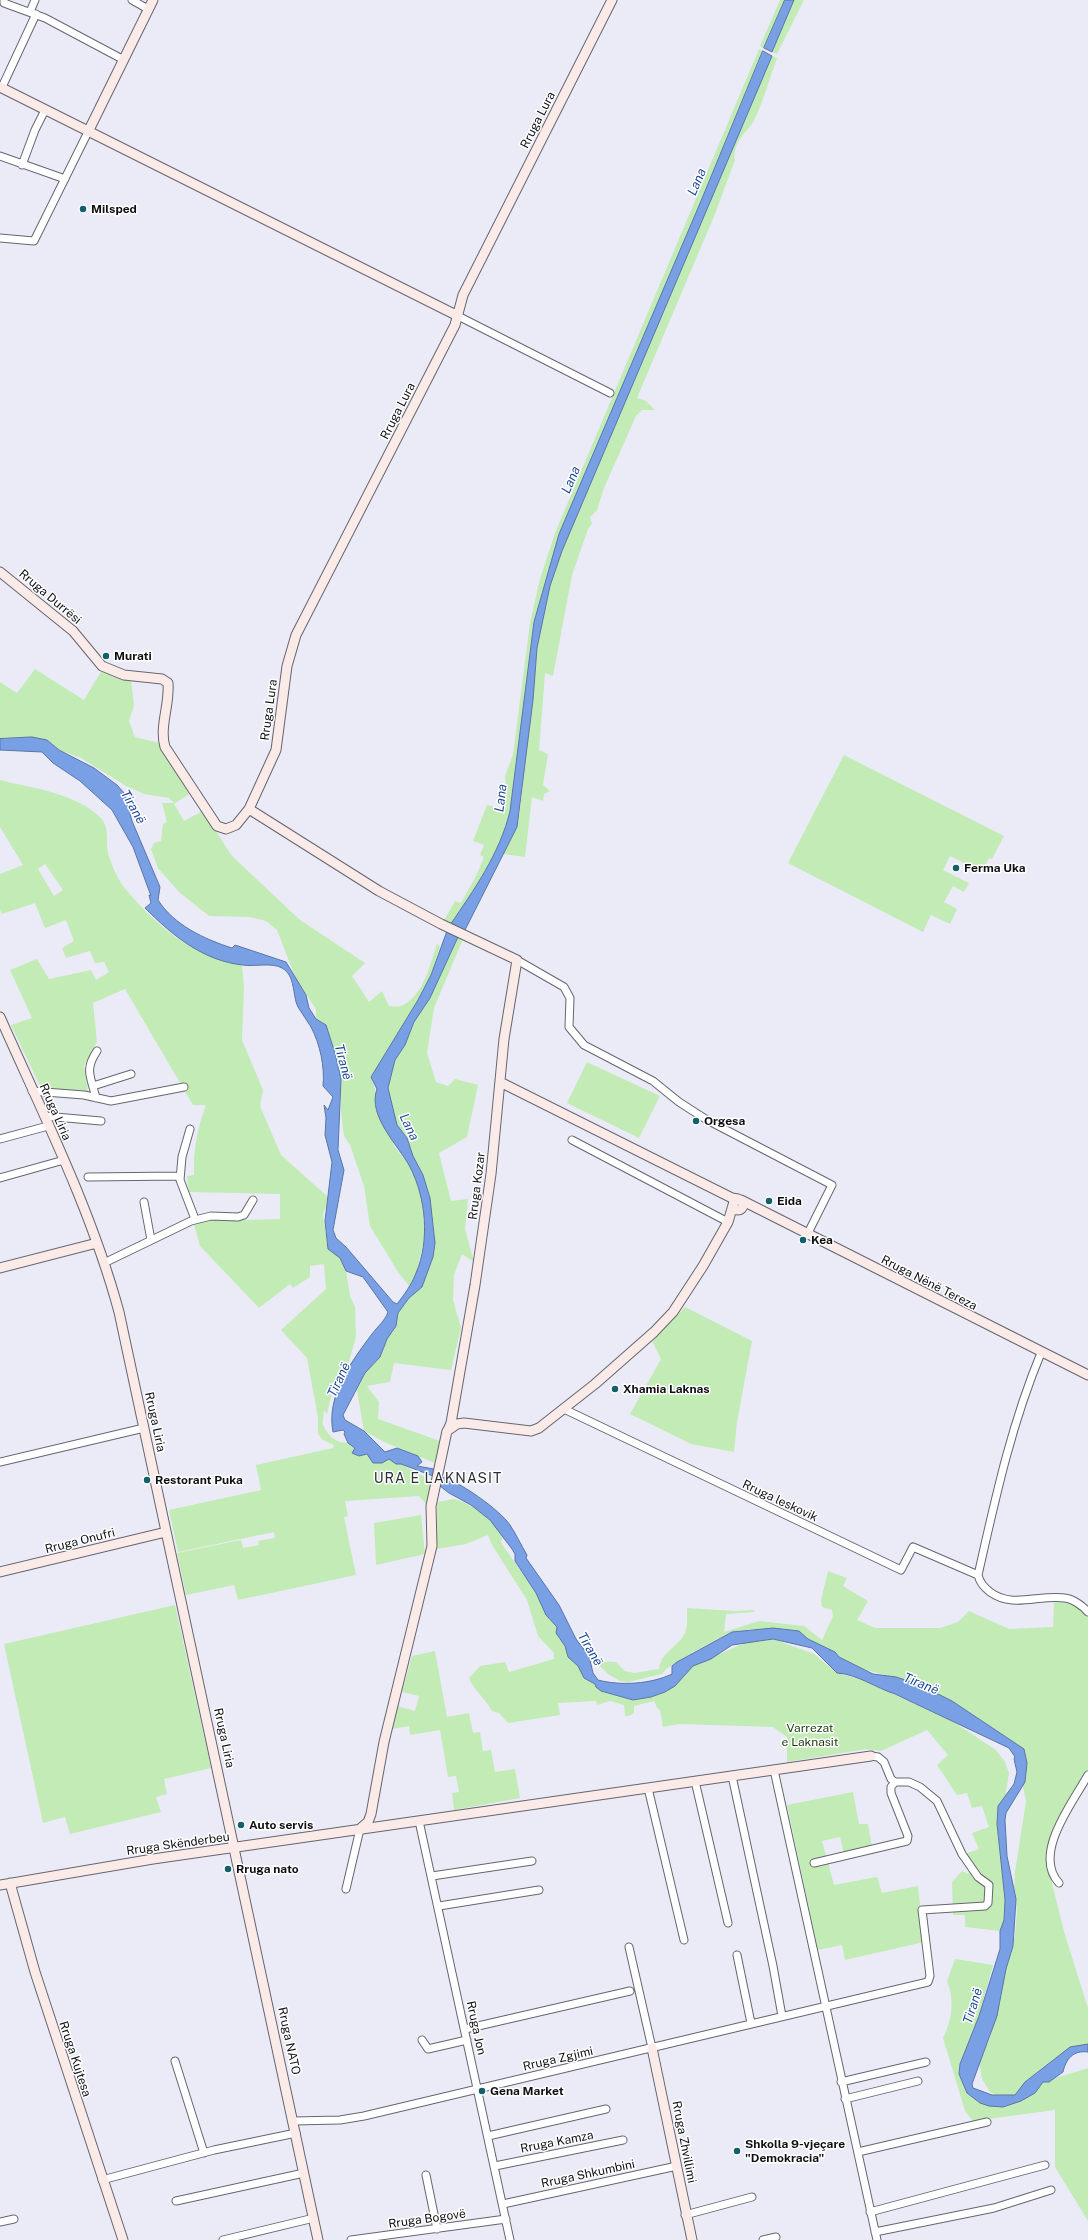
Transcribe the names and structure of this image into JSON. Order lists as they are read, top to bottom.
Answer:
{
  "streets": {
    "street": [
      "Rruga Lura",
      "Rruga Durrësi",
      "Rruga Liria",
      "Rruga Kozar",
      "Rruga Nënë Tereza",
      "Rruga leskovik",
      "Rruga Onufri",
      "Rruga Skënderbeu",
      "Rruga Jon",
      "Rruga NATO",
      "Rruga Kujtesa",
      "Rruga Zgjimi",
      "Rruga Kamza",
      "Rruga Zhvillimi",
      "Rruga Shkumbini",
      "Rruga Bogovë"
    ]
  },
  "crossings": [
    ["Rruga Lura", "Rruga Durrësi"],
    ["Rruga Liria", "Rruga Onufri"],
    ["Rruga Liria", "Rruga Skënderbeu"],
    ["Rruga Liria", "Rruga NATO"],
    ["Rruga Skënderbeu", "Rruga Jon"],
    ["Rruga Skënderbeu", "Rruga NATO"],
    ["Rruga Skënderbeu", "Rruga Kujtesa"],
    ["Rruga Jon", "Rruga Zgjimi"],
    ["Rruga Jon", "Rruga Kamza"],
    ["Rruga Jon", "Rruga Shkumbini"],
    ["Rruga Jon", "Rruga Bogovë"],
    ["Rruga NATO", "Rruga Zgjimi"],
    ["Rruga Zgjimi", "Rruga Zhvillimi"],
    ["Rruga Zhvillimi", "Rruga Shkumbini"]
  ],
  "districts": ["URA E LAKNASIT"],
  "water": ["Lana", "Tiranë"],
  "parks": ["Varrezat e Laknasit"],
  "places": [
    "Milsped",
    "Murati",
    "Ferma Uka",
    "Orgesa",
    "Eida",
    "Kea",
    "Xhamia Laknas",
    "Restorant Puka",
    "Auto servis",
    "Rruga nato",
    "Gena Market",
    "Shkolla 9-vjeçare \"Demokracia\""
  ]
}
